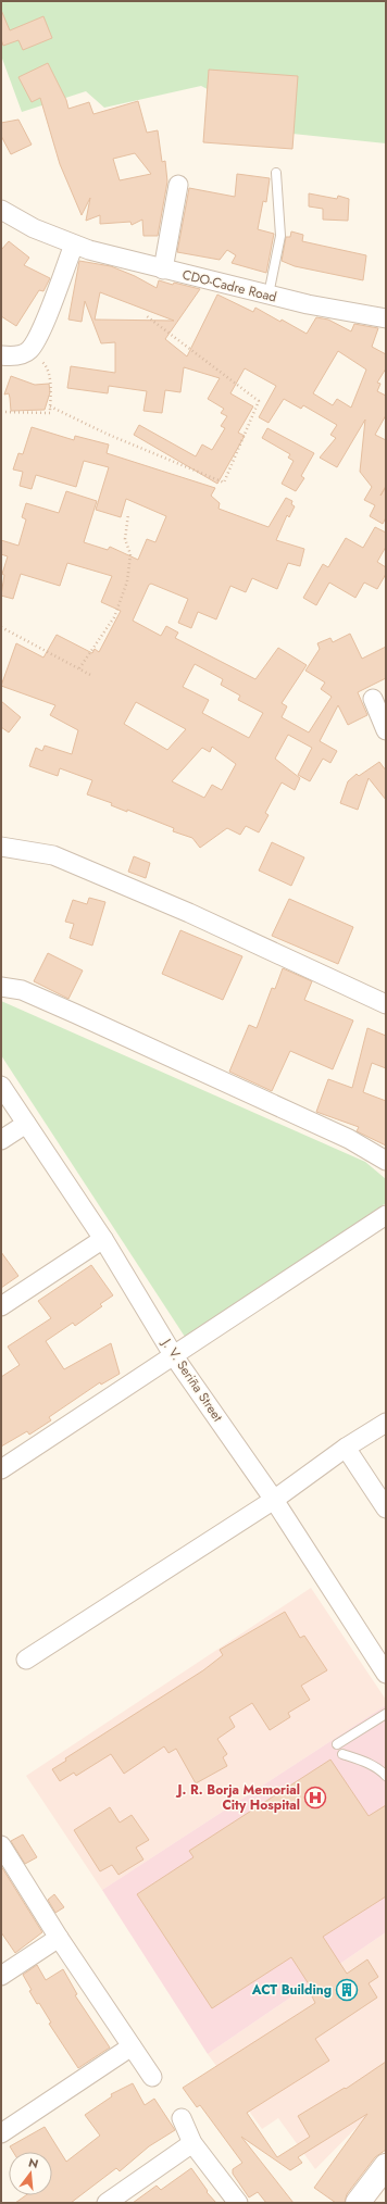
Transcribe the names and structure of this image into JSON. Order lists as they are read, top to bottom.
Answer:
{
  "streets": {
    "street": ["CDO-Cadre Road", "J. V. Seriña Street"]
  },
  "places": {
    "hospital": ["J. R. Borja Memorial City Hospital"],
    "building": ["ACT Building"]
  },
  "north": "top"
}
